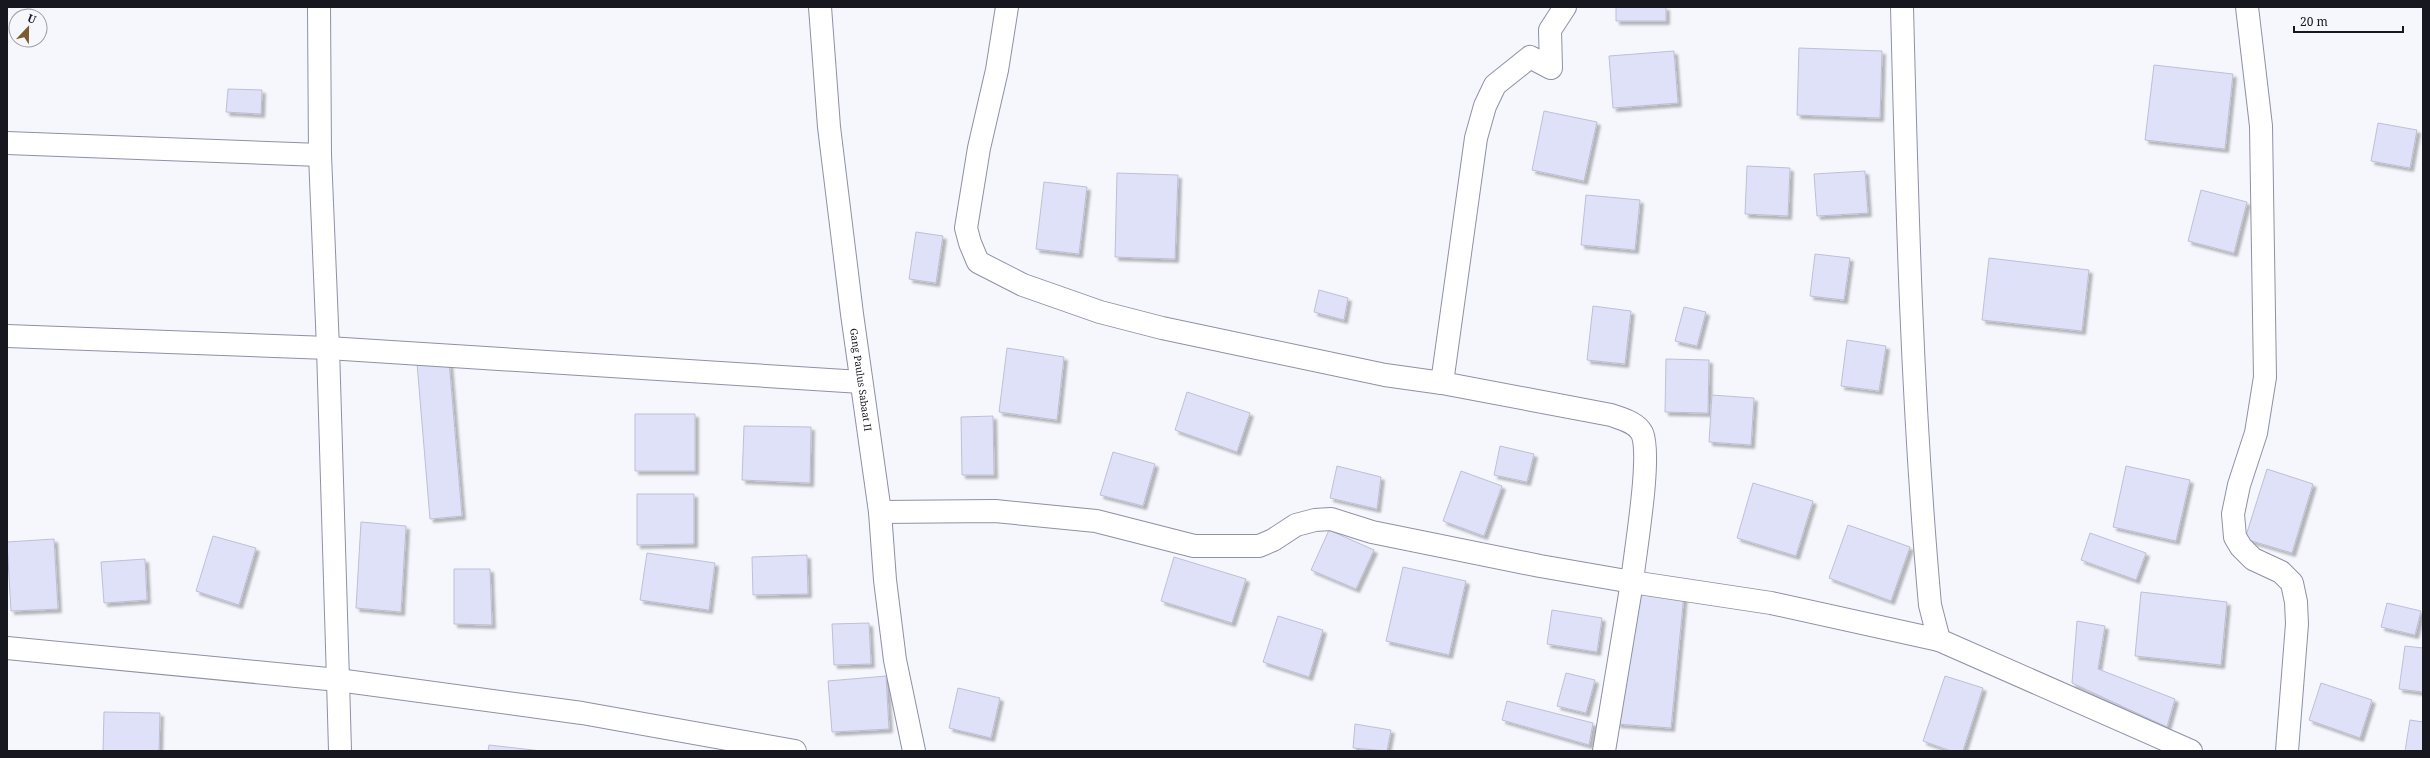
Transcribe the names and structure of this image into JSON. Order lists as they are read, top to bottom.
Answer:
{
  "streets": {
    "street": ["Gang Paulus Sabaat II"]
  },
  "scale_bar": "20 m",
  "north": "top"
}
